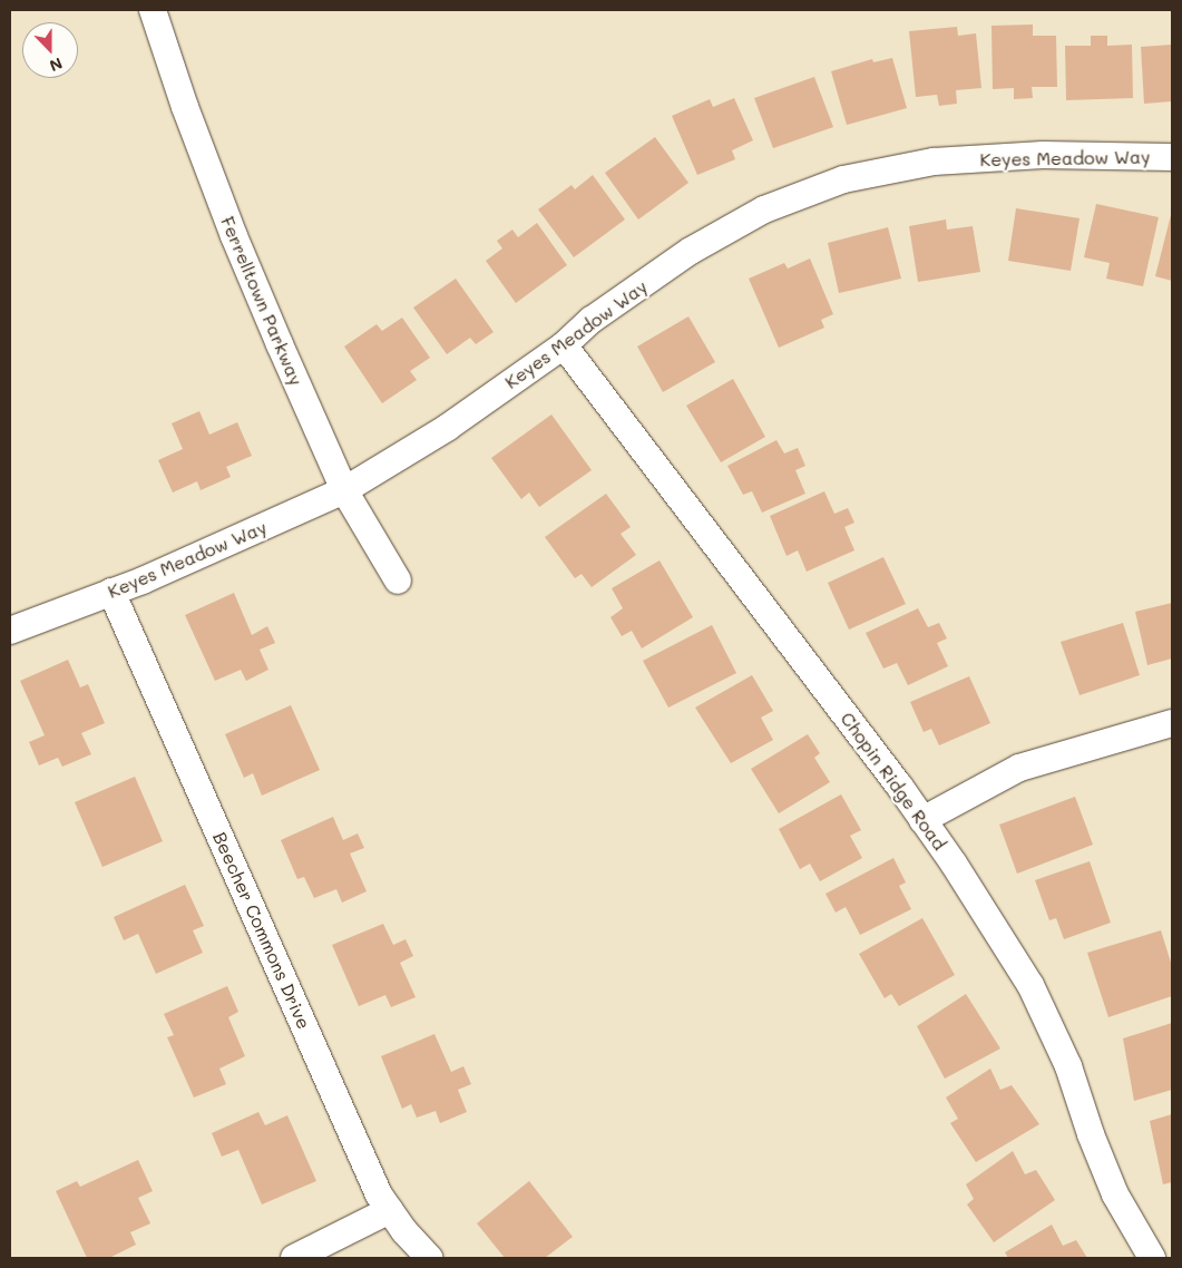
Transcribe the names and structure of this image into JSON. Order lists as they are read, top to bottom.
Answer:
{
  "streets": {
    "street": [
      "Keyes Meadow Way",
      "Ferrelltown Parkway",
      "Chopin Ridge Road",
      "Beecher Commons Drive"
    ]
  },
  "crossings": [
    ["Keyes Meadow Way", "Ferrelltown Parkway"],
    ["Keyes Meadow Way", "Chopin Ridge Road"],
    ["Keyes Meadow Way", "Beecher Commons Drive"]
  ],
  "north": "bottom"
}
